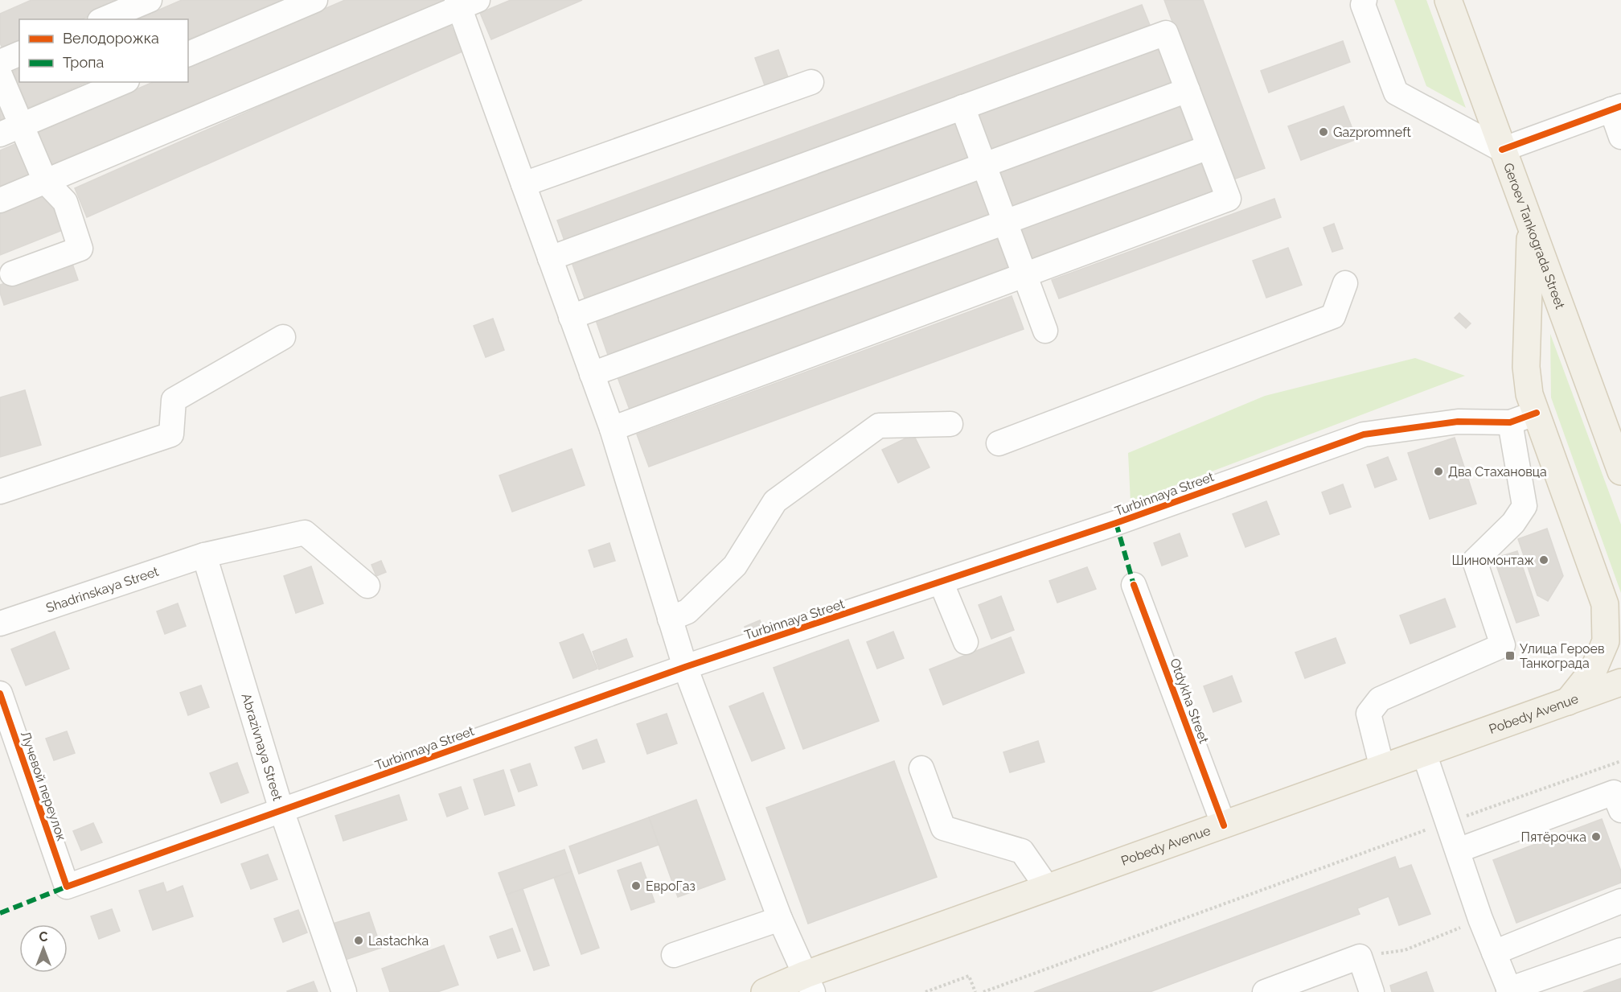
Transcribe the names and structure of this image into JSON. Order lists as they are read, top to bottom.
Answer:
{
  "streets": {
    "main road": ["Geroev Tankograda Street", "Pobedy Avenue"],
    "street": [
      "Turbinnaya Street",
      "Shadrinskaya Street",
      "Otdykha Street",
      "Abrazivnaya Street",
      "Лучевой переулок"
    ]
  },
  "crossings": [
    ["Turbinnaya Street", "Abrazivnaya Street"],
    ["Turbinnaya Street", "Лучевой переулок"],
    ["Shadrinskaya Street", "Abrazivnaya Street"],
    ["Otdykha Street", "Pobedy Avenue"]
  ],
  "places": {
    "other": [
      "Gazpromneft",
      "Два Стахановца",
      "Шиномонтаж",
      "Пятёрочка",
      "ЕвроГаз",
      "Lastachka"
    ],
    "transit": ["Улица Героев Танкограда"]
  },
  "legend": ["Велодорожка", "Тропа"],
  "north": "top"
}
